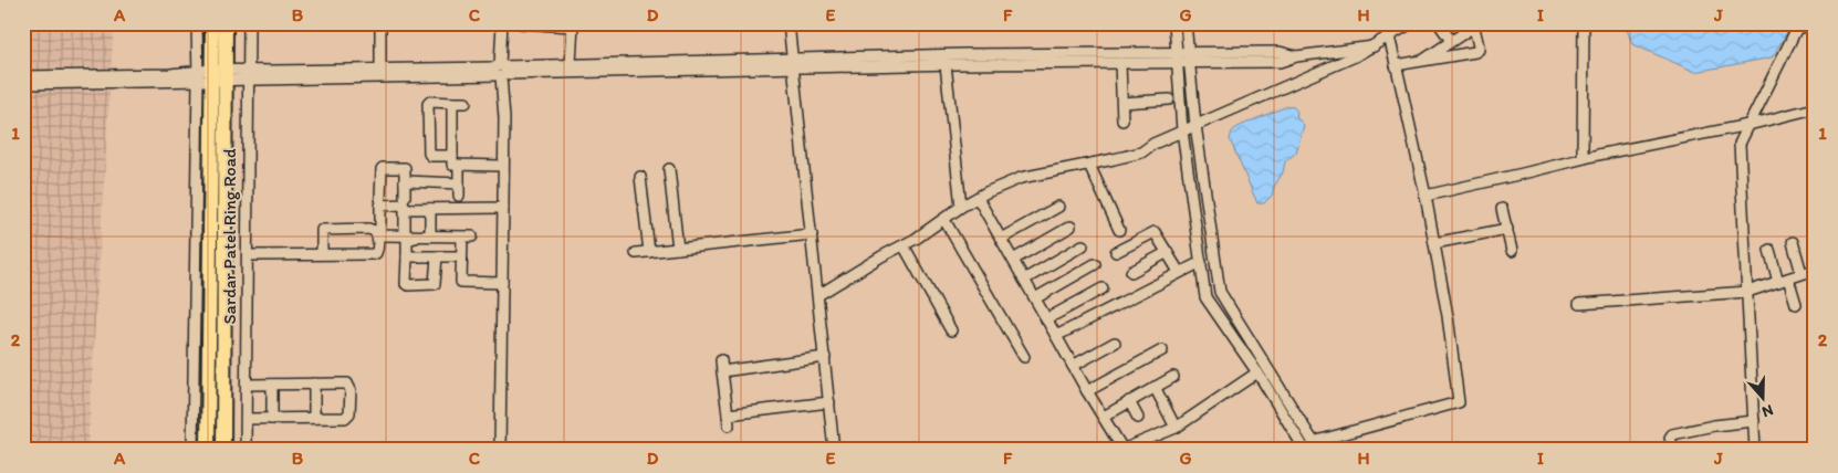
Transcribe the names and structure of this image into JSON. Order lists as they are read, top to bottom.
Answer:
{
  "streets": {
    "highway": ["Sardar Patel Ring Road"]
  },
  "north": "bottom",
  "grid": {
    "columns": [
      "A",
      "B",
      "C",
      "D",
      "E",
      "F",
      "G",
      "H",
      "I",
      "J"
    ],
    "rows": ["1", "2"]
  }
}
